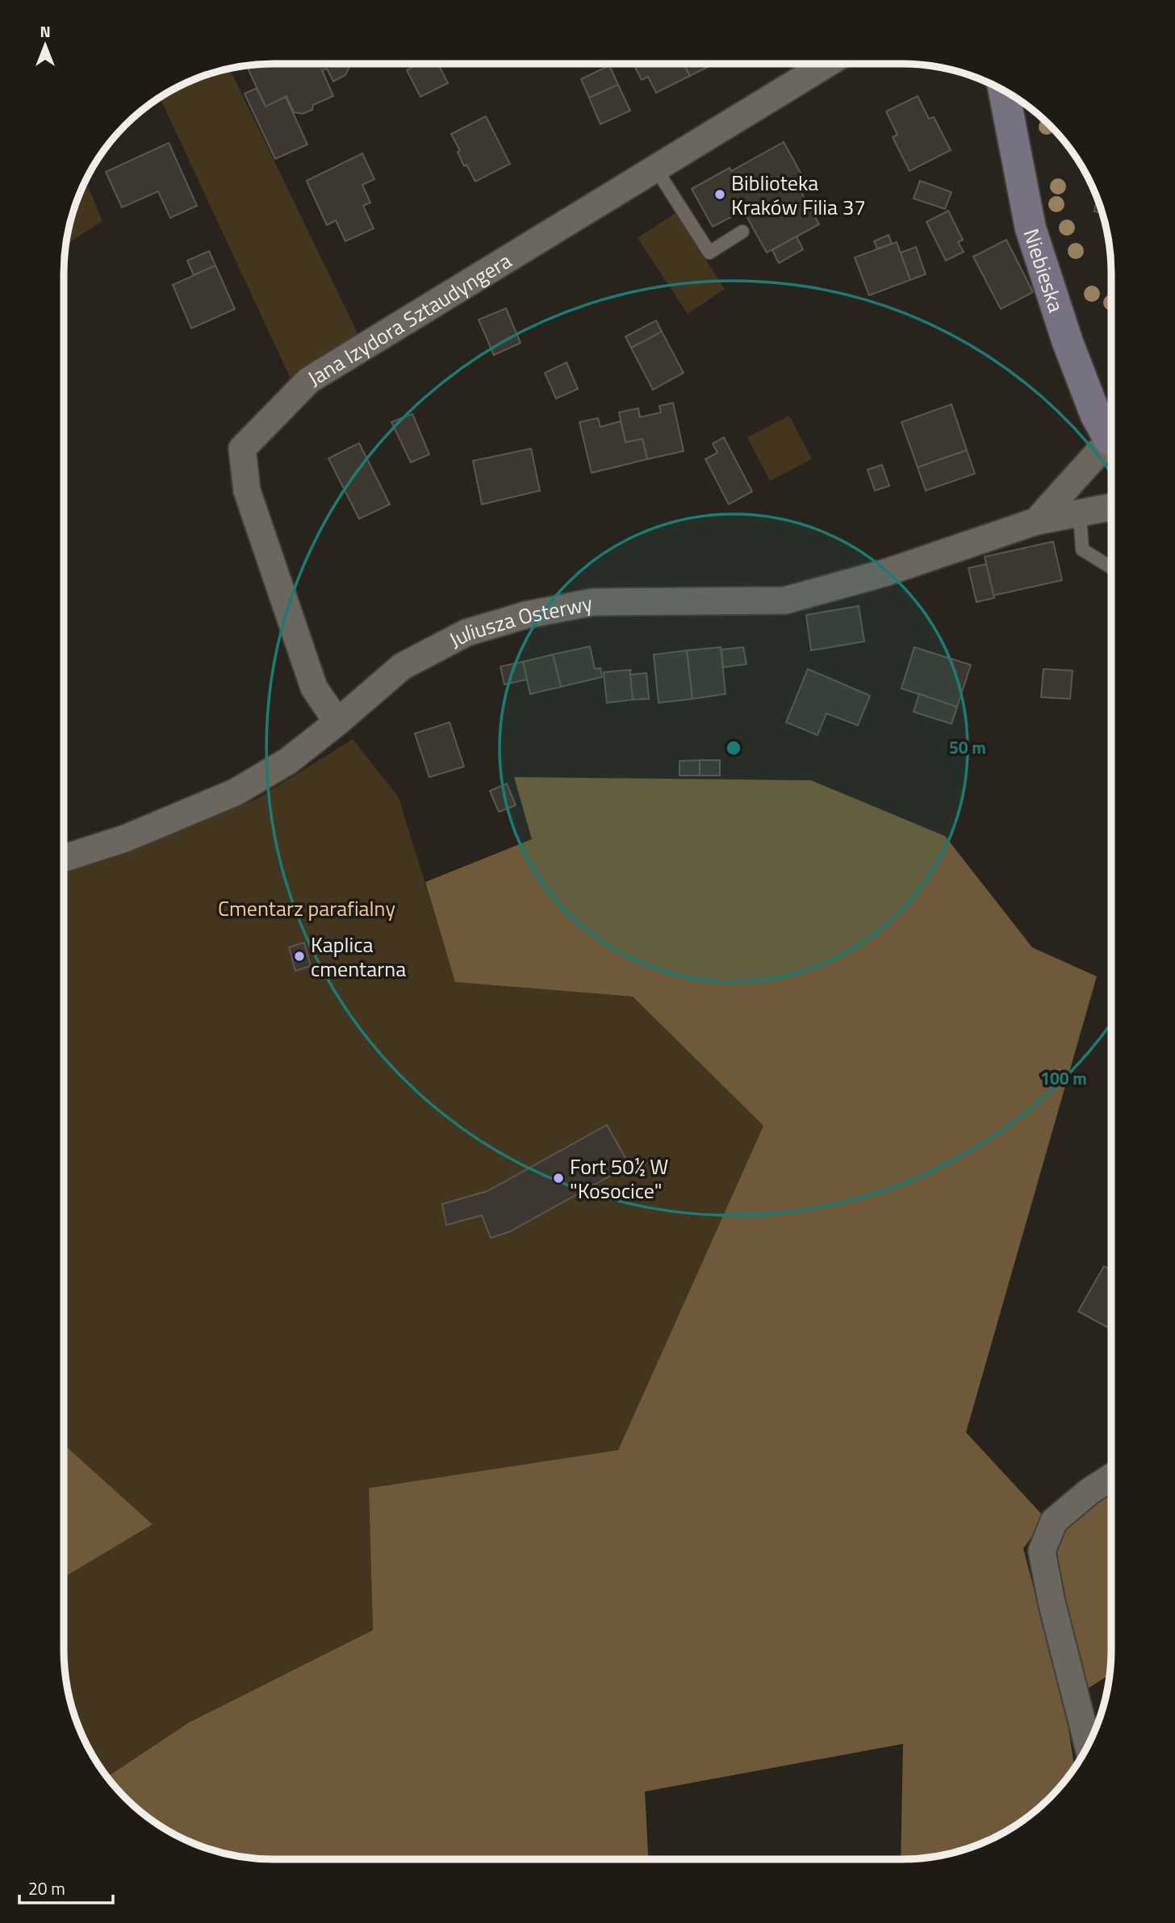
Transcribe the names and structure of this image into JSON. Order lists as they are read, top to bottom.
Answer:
{
  "streets": {
    "street": ["Niebieska", "Jana Izydora Sztaudyngera", "Juliusza Osterwy"]
  },
  "crossings": [
    ["Jana Izydora Sztaudyngera", "Juliusza Osterwy"]
  ],
  "parks": ["Cmentarz parafialny"],
  "places": ["Biblioteka Kraków Filia 37", "Kaplica cmentarna", "Fort 50½ W \"Kosocice\""],
  "scale_bar": "20 m",
  "north": "top",
  "rings": ["50 m", "100 m"]
}
